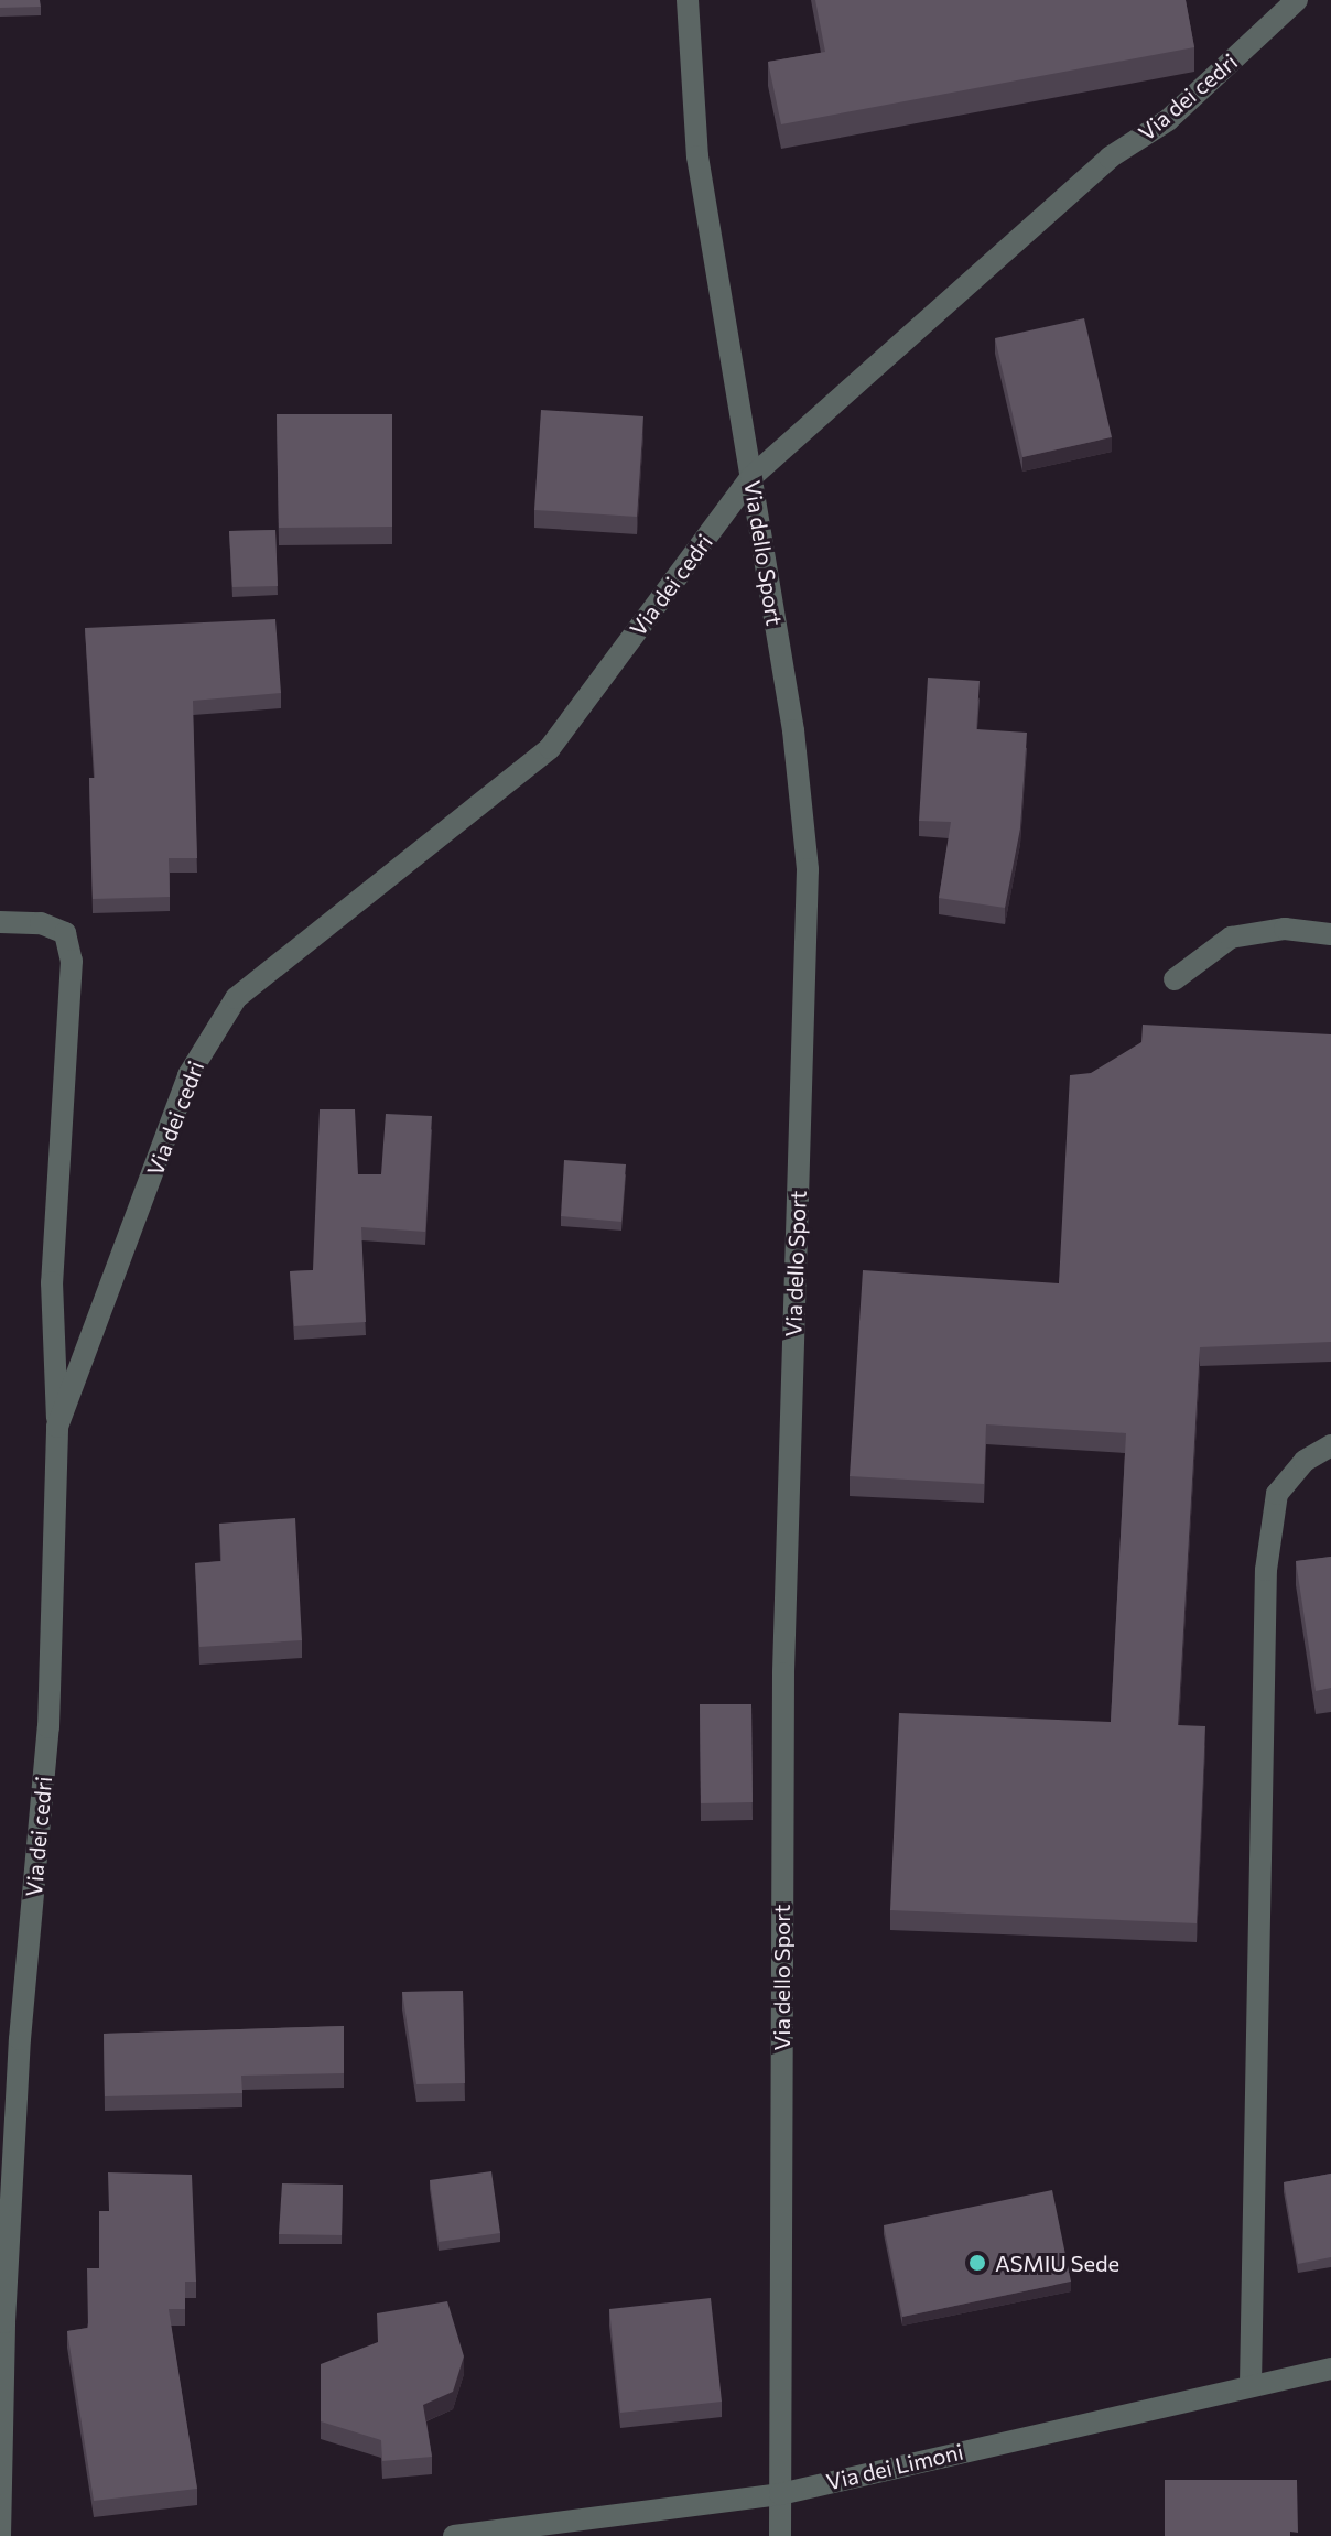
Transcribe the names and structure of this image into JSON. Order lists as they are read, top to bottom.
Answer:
{
  "streets": {
    "street": ["Via dei cedri", "Via dello Sport", "Via dei Limoni"]
  },
  "crossings": [
    ["Via dei cedri", "Via dello Sport"],
    ["Via dello Sport", "Via dei Limoni"]
  ],
  "places": ["ASMIU Sede"]
}
